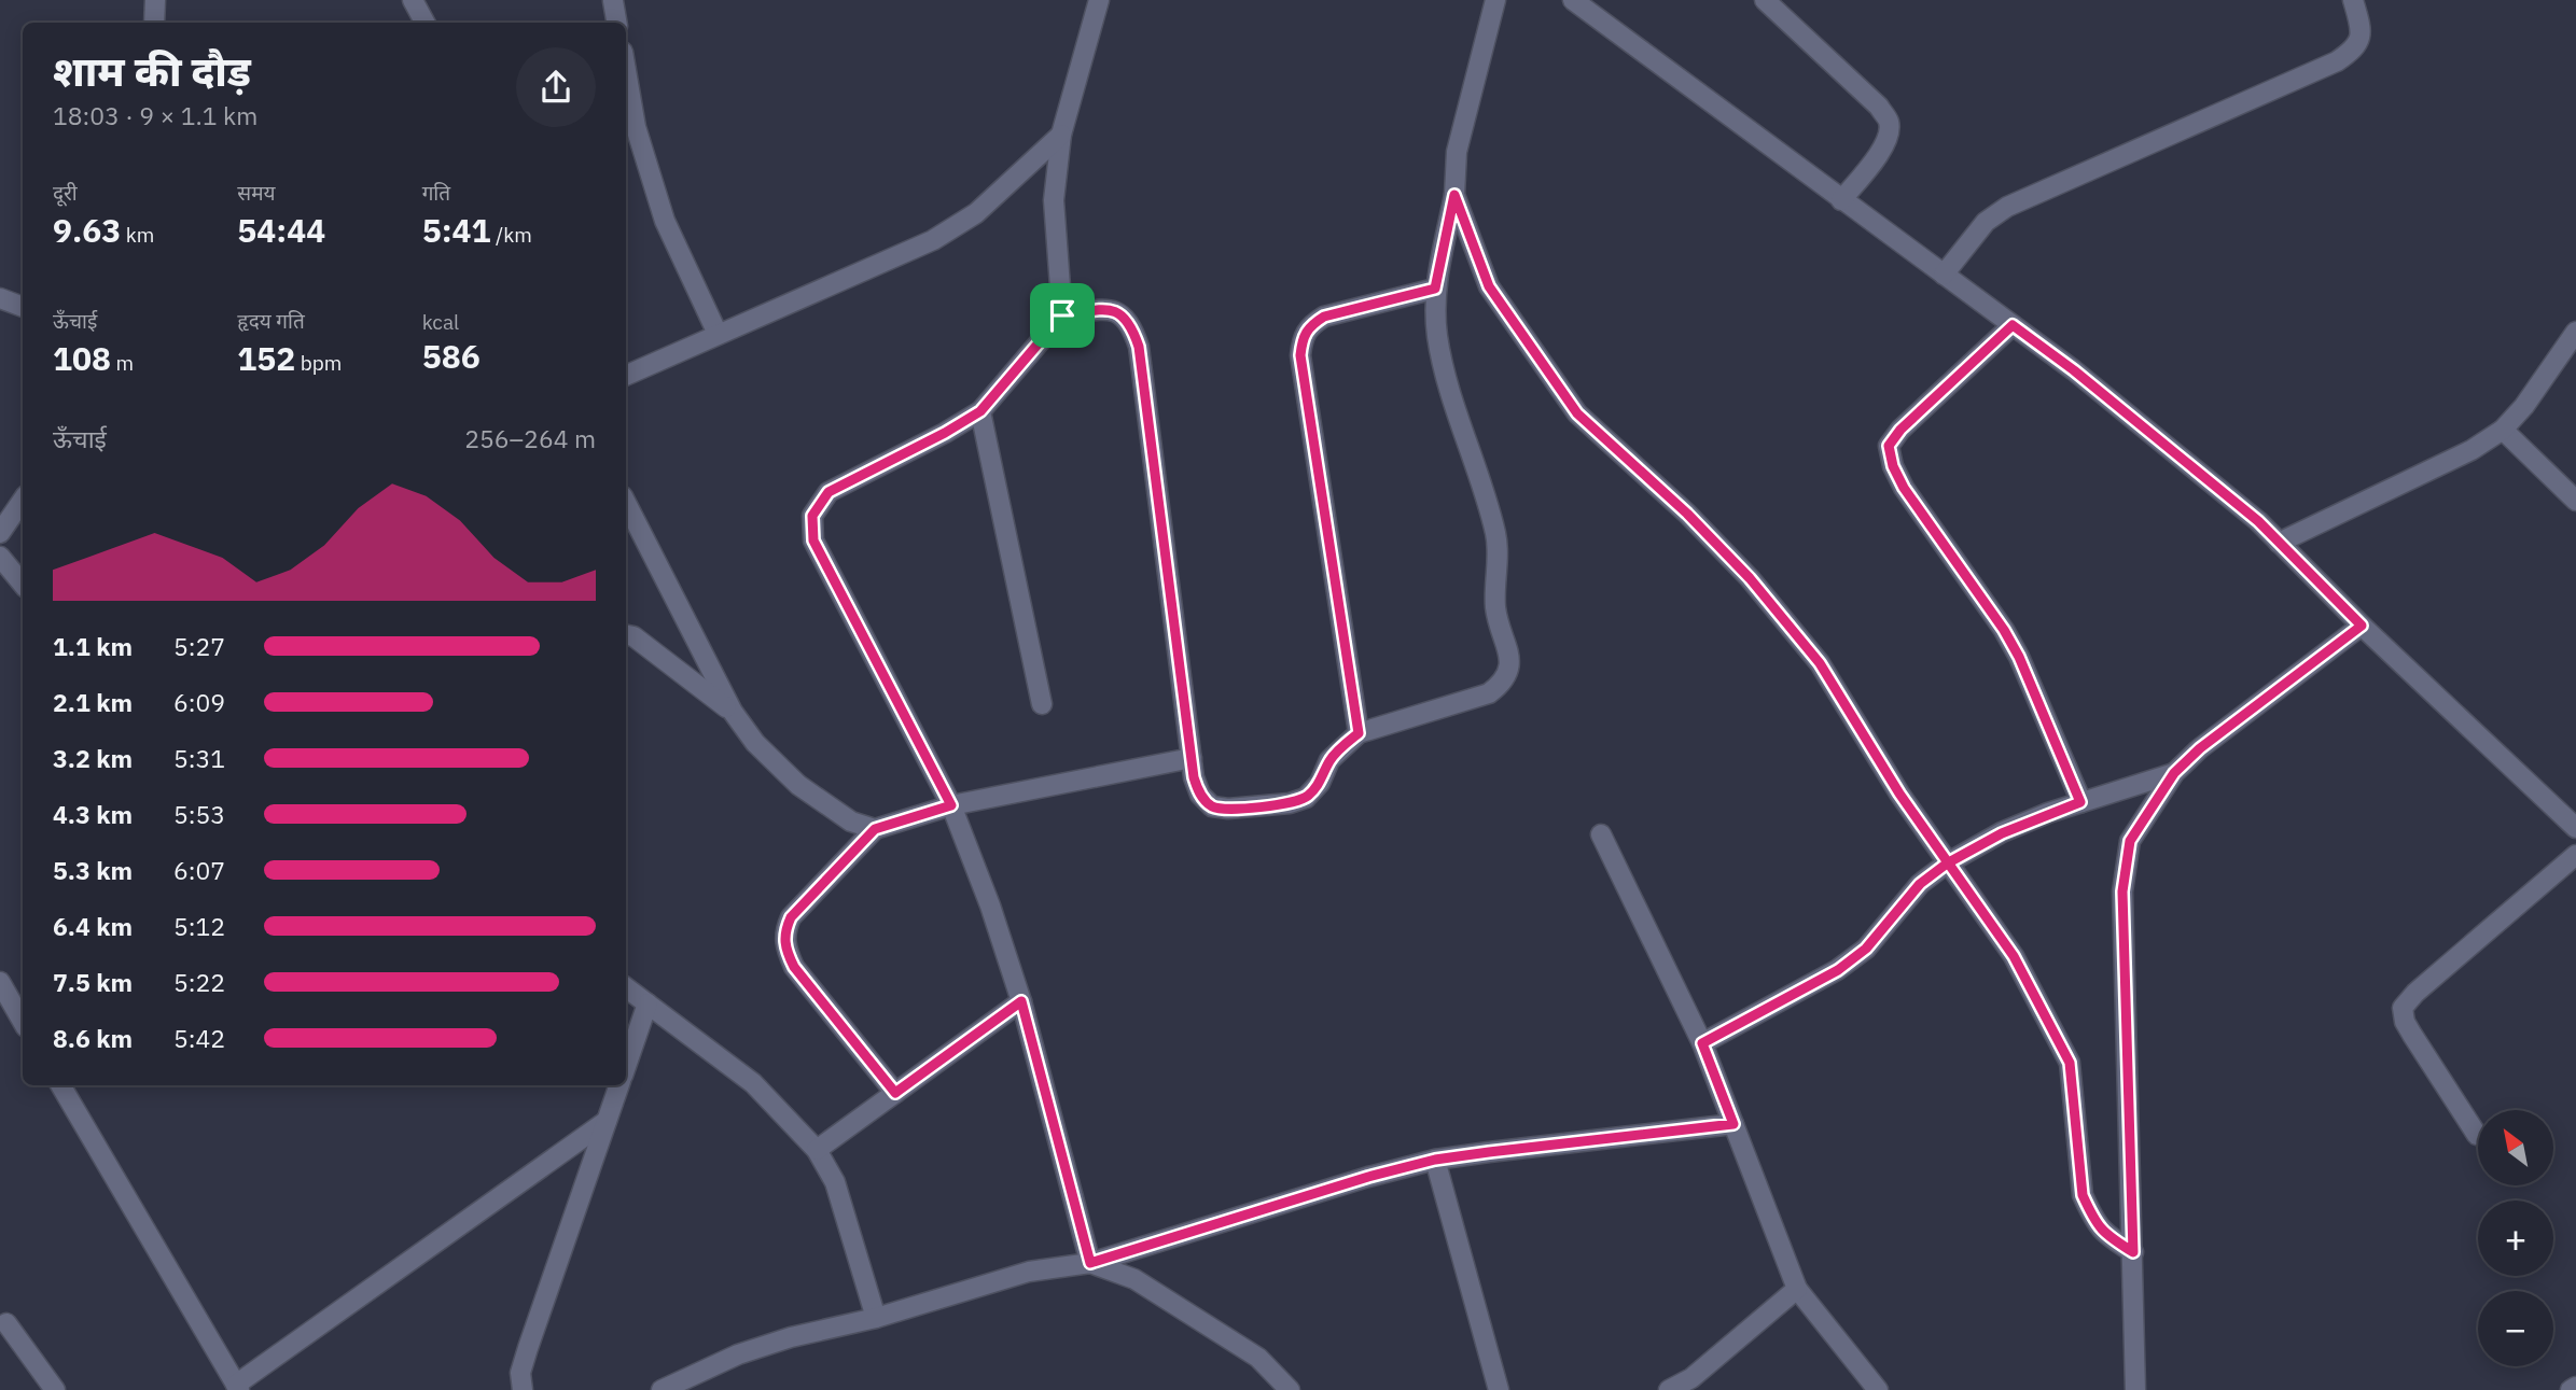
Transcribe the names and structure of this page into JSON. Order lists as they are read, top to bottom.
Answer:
{
  "north": "top left",
  "page": {
    "heading": ["शाम की दौड़", "18:03 · 9 × 1.1 km"],
    "stats": [
      ["दूरी", "9.63 km"],
      ["समय", "54:44"],
      ["गति", "5:41 /km"],
      ["ऊँचाई", "108 m"],
      ["हृदय गति", "152 bpm"],
      ["kcal", "586"]
    ],
    "chart": ["ऊँचाई", "256–264 m"],
    "list": [
      {
        "name": "1.1 km",
        "note": "5:27"
      },
      {
        "name": "2.1 km",
        "note": "6:09"
      },
      {
        "name": "3.2 km",
        "note": "5:31"
      },
      {
        "name": "4.3 km",
        "note": "5:53"
      },
      {
        "name": "5.3 km",
        "note": "6:07"
      },
      {
        "name": "6.4 km",
        "note": "5:12"
      },
      {
        "name": "7.5 km",
        "note": "5:22"
      },
      {
        "name": "8.6 km",
        "note": "5:42"
      }
    ],
    "map_buttons": ["+", "−"]
  }
}
